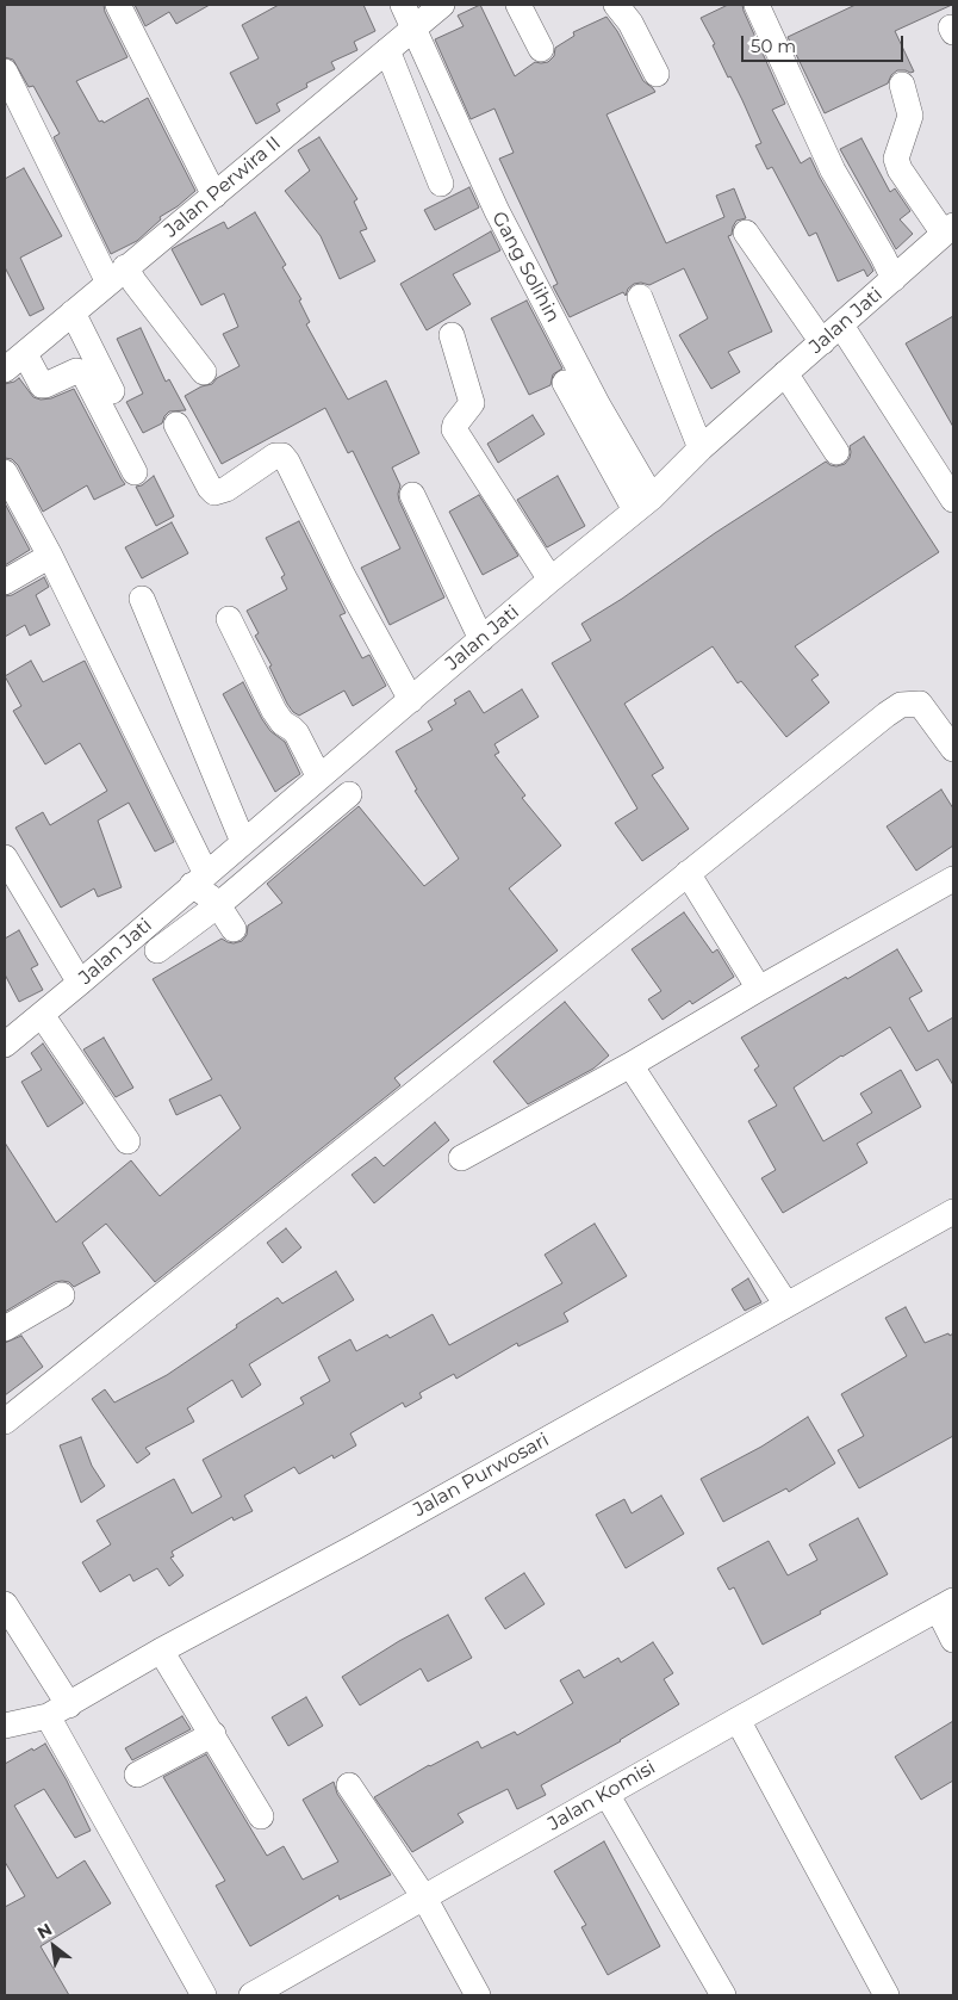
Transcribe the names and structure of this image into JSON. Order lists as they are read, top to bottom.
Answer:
{
  "streets": {
    "street": [
      "Jalan Perwira II",
      "Gang Solihin",
      "Jalan Jati",
      "Jalan Purwosari",
      "Jalan Komisi"
    ]
  },
  "crossings": [
    ["Jalan Perwira II", "Gang Solihin"],
    ["Gang Solihin", "Jalan Jati"]
  ],
  "scale_bar": "50 m",
  "north": "top left"
}
